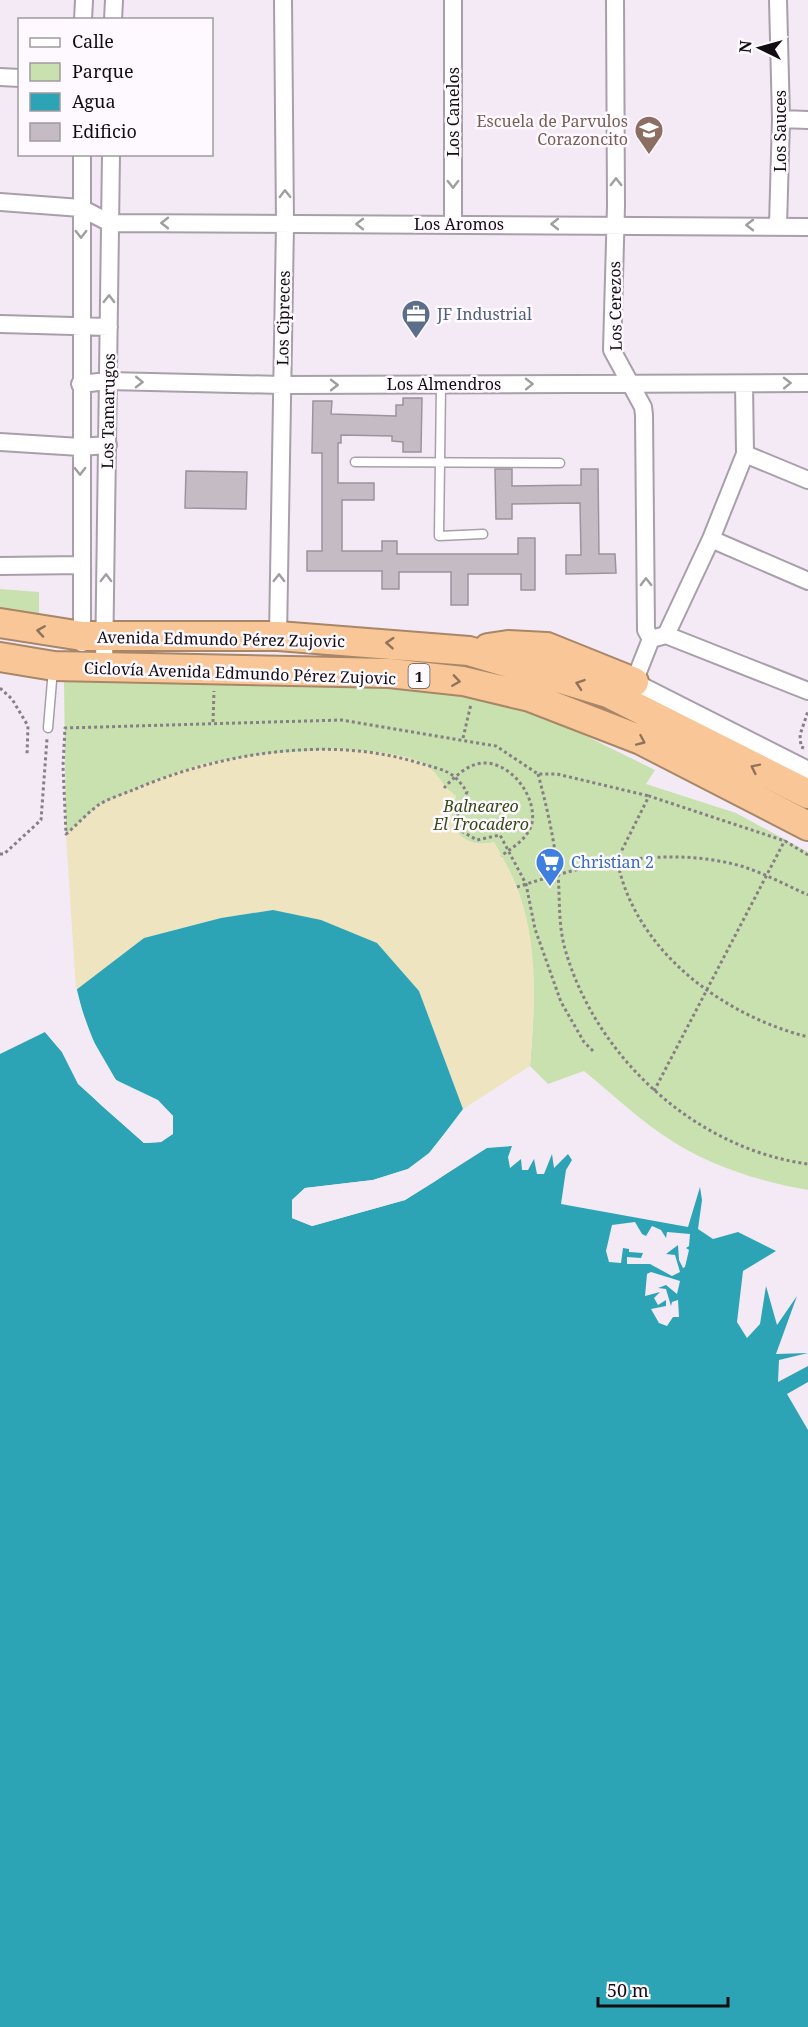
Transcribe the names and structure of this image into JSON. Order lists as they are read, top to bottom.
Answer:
{
  "streets": {
    "highway": ["Avenida Edmundo Pérez Zujovic", "1"],
    "street": [
      "Los Canelos",
      "Los Sauces",
      "Los Aromos",
      "Los Cerezos",
      "Los Cipreces",
      "Los Almendros",
      "Los Tamarugos"
    ]
  },
  "crossings": [
    ["Los Canelos", "Los Aromos"],
    ["Los Sauces", "Los Aromos"],
    ["Los Aromos", "Los Cerezos"],
    ["Los Aromos", "Los Cipreces"],
    ["Los Aromos", "Los Tamarugos"],
    ["Los Cerezos", "Los Almendros"],
    ["Los Cipreces", "Los Almendros"],
    ["Los Cipreces", "Avenida Edmundo Pérez Zujovic"],
    ["Los Almendros", "Los Tamarugos"],
    ["Los Tamarugos", "Avenida Edmundo Pérez Zujovic"]
  ],
  "one_way": [
    "Los Canelos",
    "Los Aromos",
    "Los Cipreces",
    "Los Almendros"
  ],
  "parks": ["Balneareo El Trocadero"],
  "places": {
    "school or university": ["Escuela de Parvulos Corazoncito"],
    "office": ["JF Industrial"],
    "supermarket": ["Christian 2"]
  },
  "legend": [
    "Calle",
    "Parque",
    "Agua",
    "Edificio"
  ],
  "scale_bar": "50 m",
  "north": "left"
}
